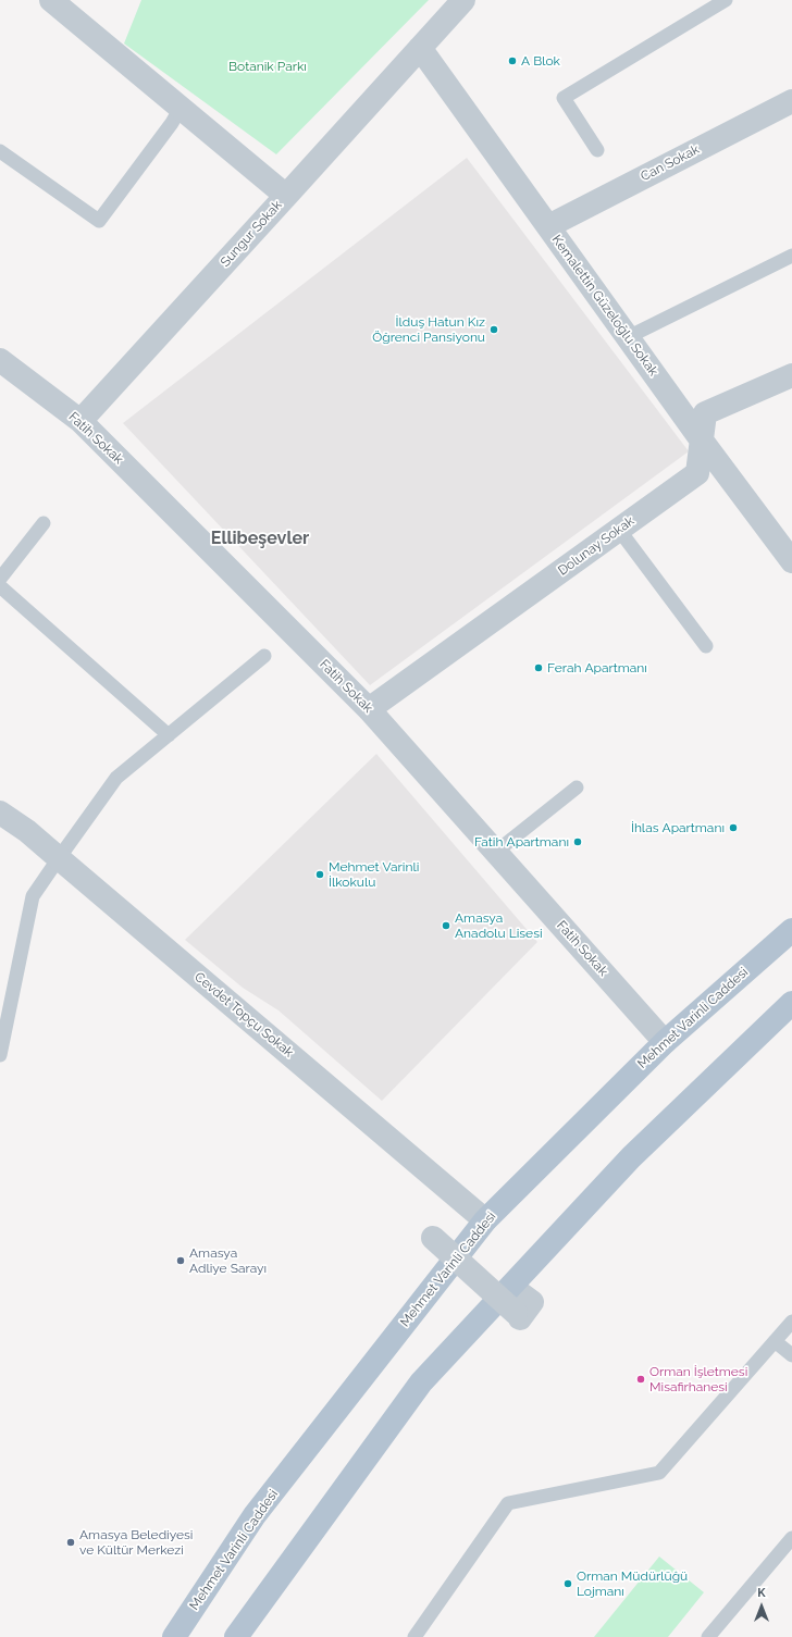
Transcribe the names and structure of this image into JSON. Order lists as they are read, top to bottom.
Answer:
{
  "streets": {
    "main road": ["Mehmet Varinli Caddesi"],
    "street": [
      "Can Sokak",
      "Sungur Sokak",
      "Kemalettin Güzeloğlu Sokak",
      "Fatih Sokak",
      "Dolunay Sokak",
      "Cevdet Topçu Sokak"
    ]
  },
  "crossings": [
    ["Can Sokak", "Kemalettin Güzeloğlu Sokak"],
    ["Sungur Sokak", "Fatih Sokak"],
    ["Kemalettin Güzeloğlu Sokak", "Dolunay Sokak"],
    ["Fatih Sokak", "Dolunay Sokak"],
    ["Fatih Sokak", "Mehmet Varinli Caddesi"],
    ["Cevdet Topçu Sokak", "Mehmet Varinli Caddesi"]
  ],
  "districts": ["Ellibeşevler"],
  "parks": ["Botanik Parkı"],
  "places": [
    "A Blok",
    "İlduş Hatun Kız Öğrenci Pansiyonu",
    "Ferah Apartmanı",
    "İhlas Apartmanı",
    "Fatih Apartmanı",
    "Mehmet Varinli İlkokulu",
    "Amasya Anadolu Lisesi",
    "Amasya Adliye Sarayı",
    "Orman İşletmesi Misafirhanesi",
    "Amasya Belediyesi ve Kültür Merkezi",
    "Orman Müdürlüğü Lojmanı"
  ],
  "north": "top"
}
